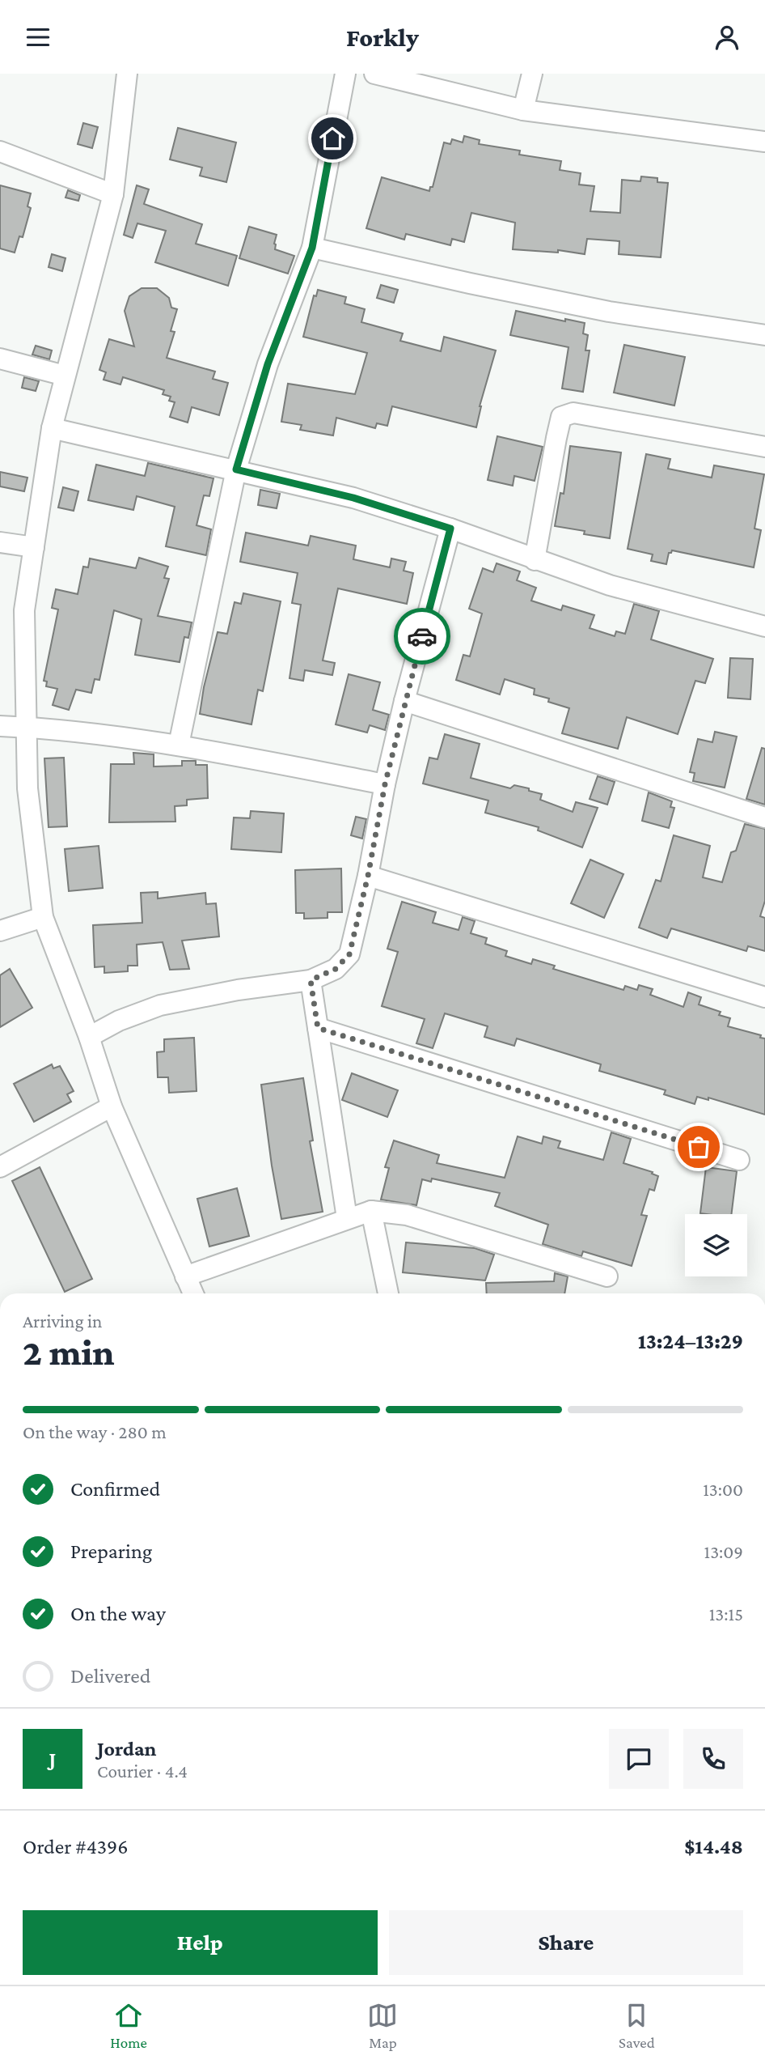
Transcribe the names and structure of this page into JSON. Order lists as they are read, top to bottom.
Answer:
{
  "page": {
    "header": "Forkly",
    "heading": ["2 min", "Arriving in", "13:24–13:29"],
    "panel": [
      "Jordan",
      "Courier · 4.4",
      "Order #4396",
      "$14.48"
    ],
    "bar": "On the way · 280 m",
    "list": [
      ["Confirmed", "13:00"],
      ["Preparing", "13:09"],
      ["On the way", "13:15"],
      "Delivered"
    ],
    "round": "J",
    "buttons": ["Help", "Share"],
    "tabs": ["Home", "Map", "Saved"]
  }
}
